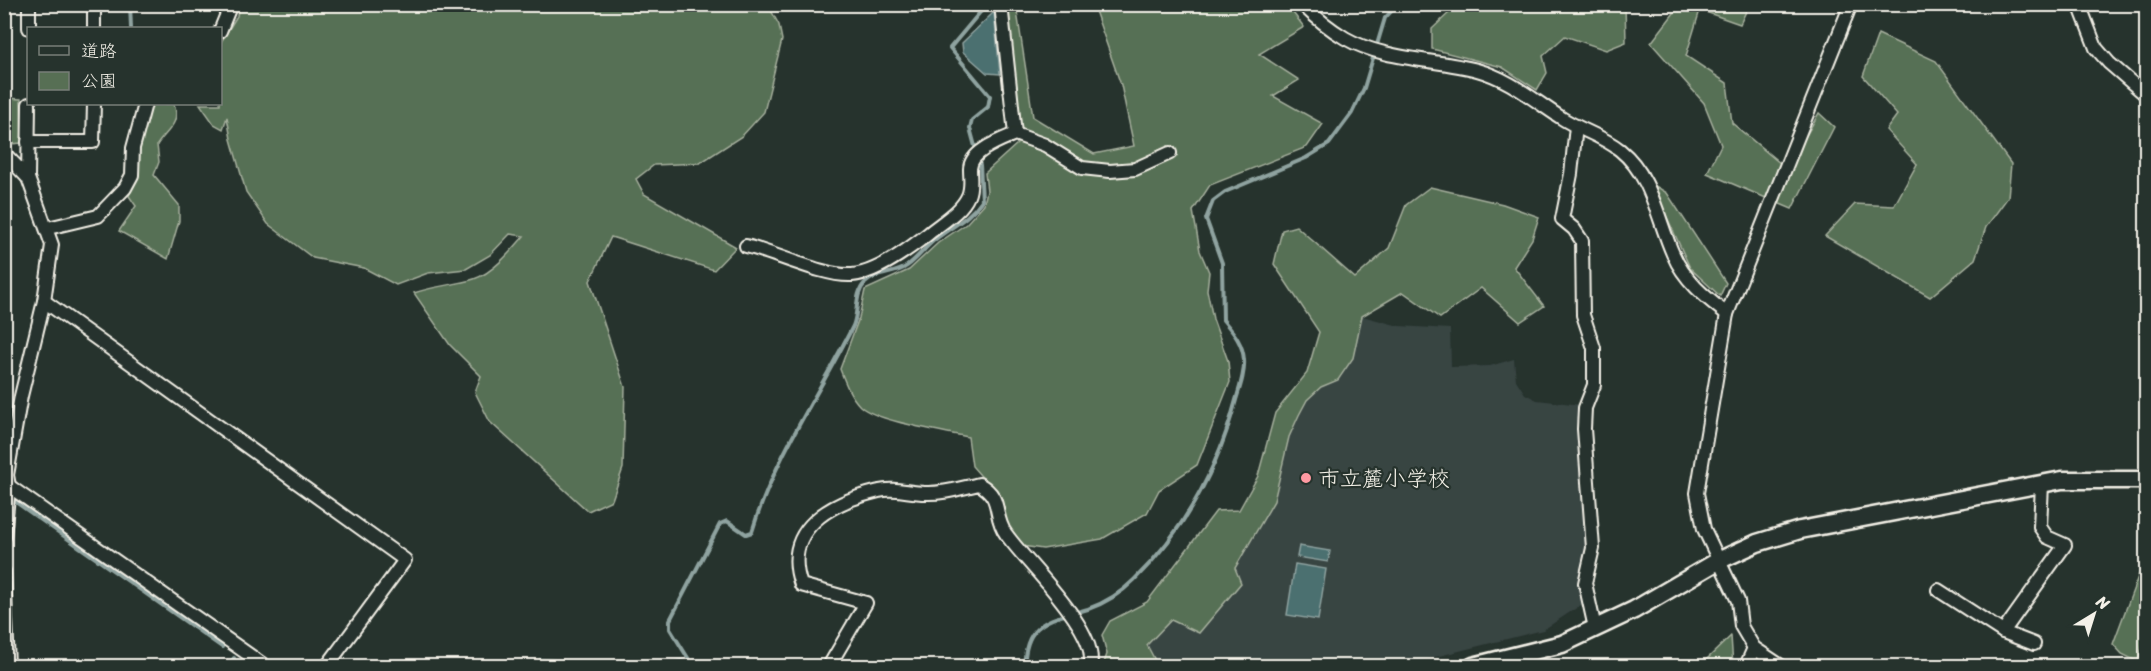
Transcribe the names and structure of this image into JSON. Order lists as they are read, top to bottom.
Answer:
{
  "places": ["市立麓小学校"],
  "legend": ["道路", "公園"],
  "north": "top right"
}
